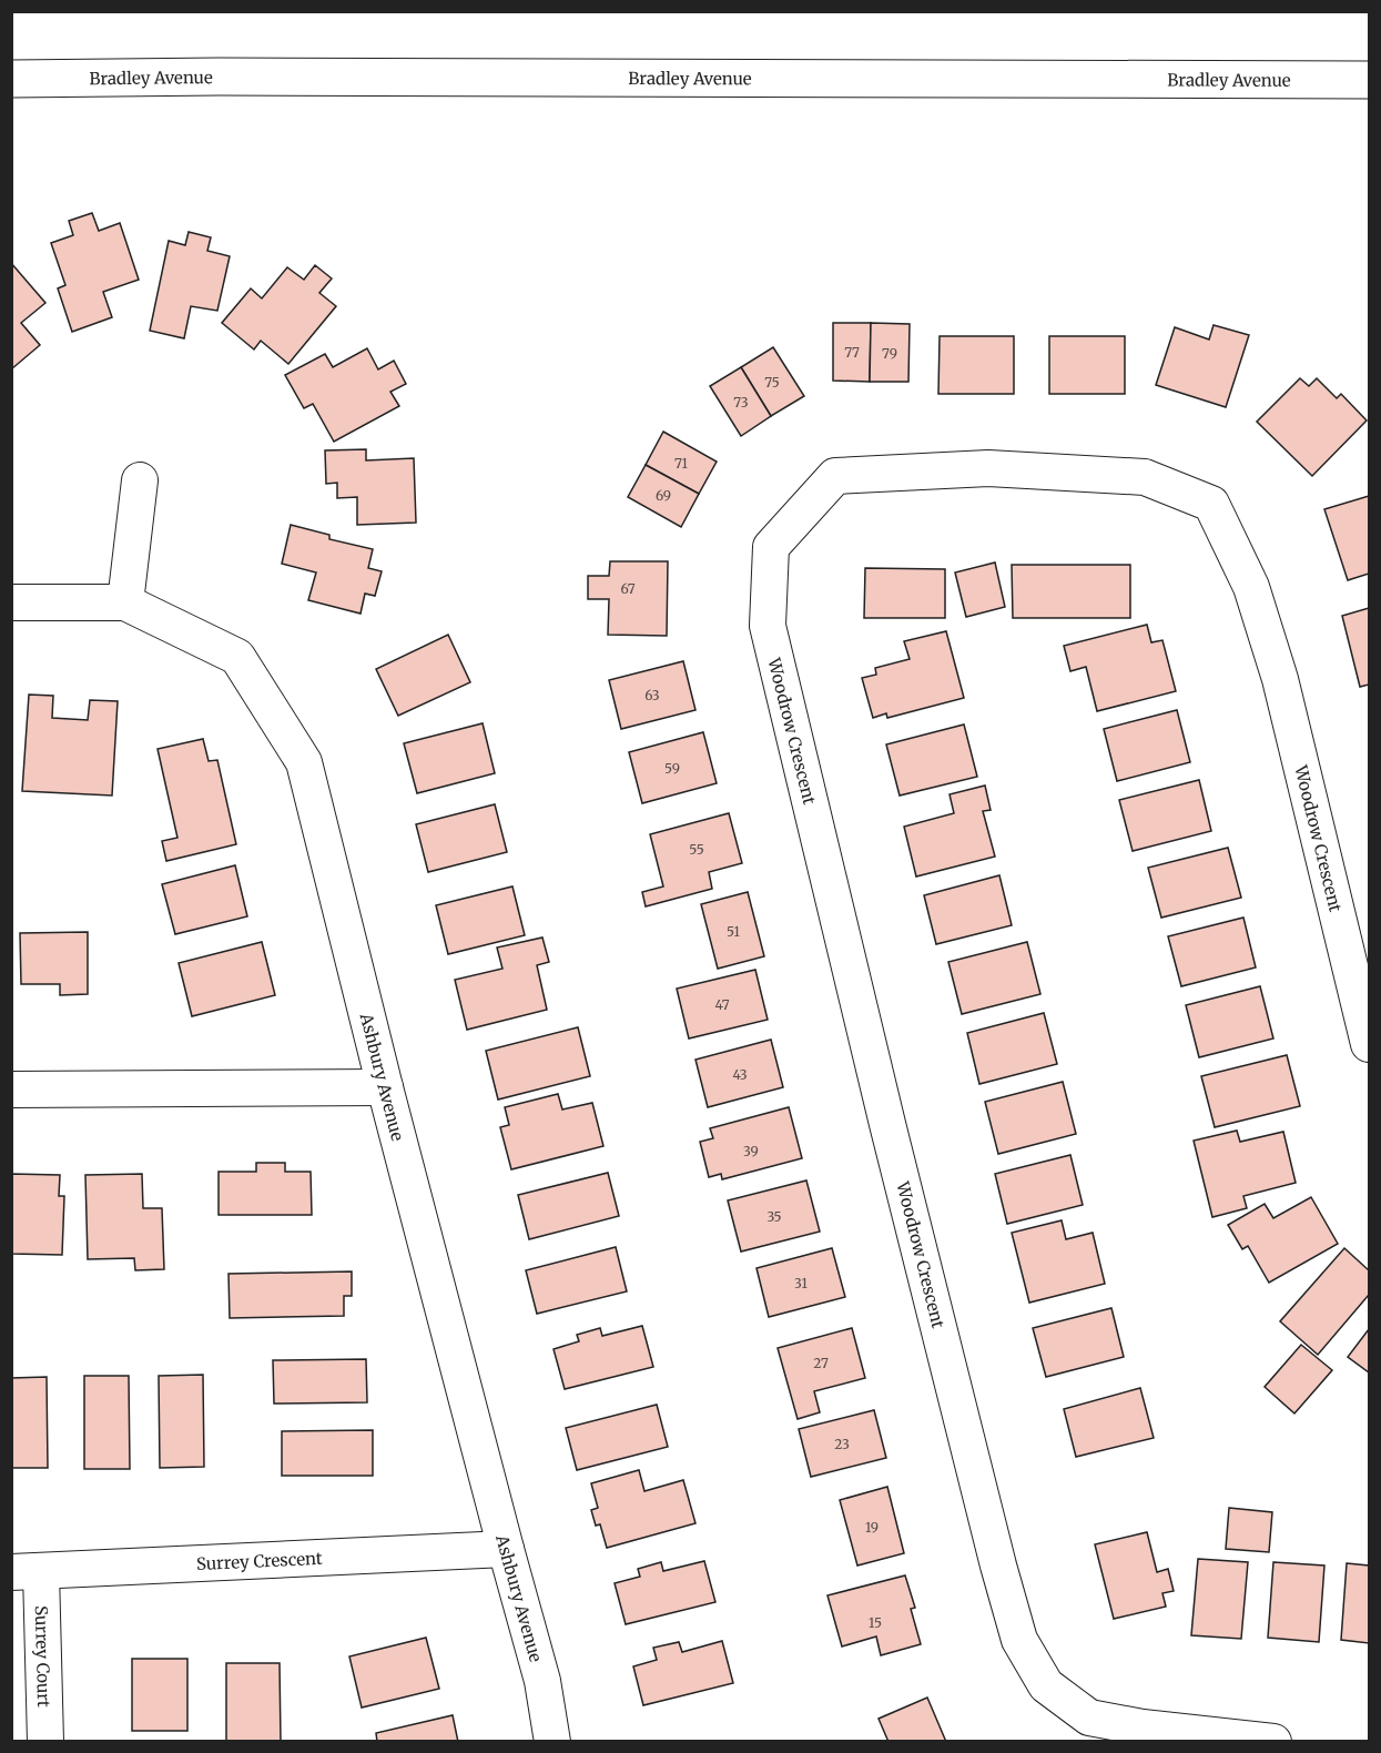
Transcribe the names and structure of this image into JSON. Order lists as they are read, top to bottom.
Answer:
{
  "streets": {
    "main road": ["Bradley Avenue"],
    "street": [
      "Woodrow Crescent",
      "Ashbury Avenue",
      "Surrey Crescent",
      "Surrey Court"
    ]
  },
  "crossings": [
    ["Ashbury Avenue", "Surrey Crescent"],
    ["Surrey Crescent", "Surrey Court"]
  ],
  "house_numbers": [
    "77",
    "79",
    "75",
    "73",
    "71",
    "69",
    "67",
    "63",
    "59",
    "55",
    "51",
    "47",
    "43",
    "39",
    "35",
    "31",
    "27",
    "23",
    "19",
    "15"
  ]
}
